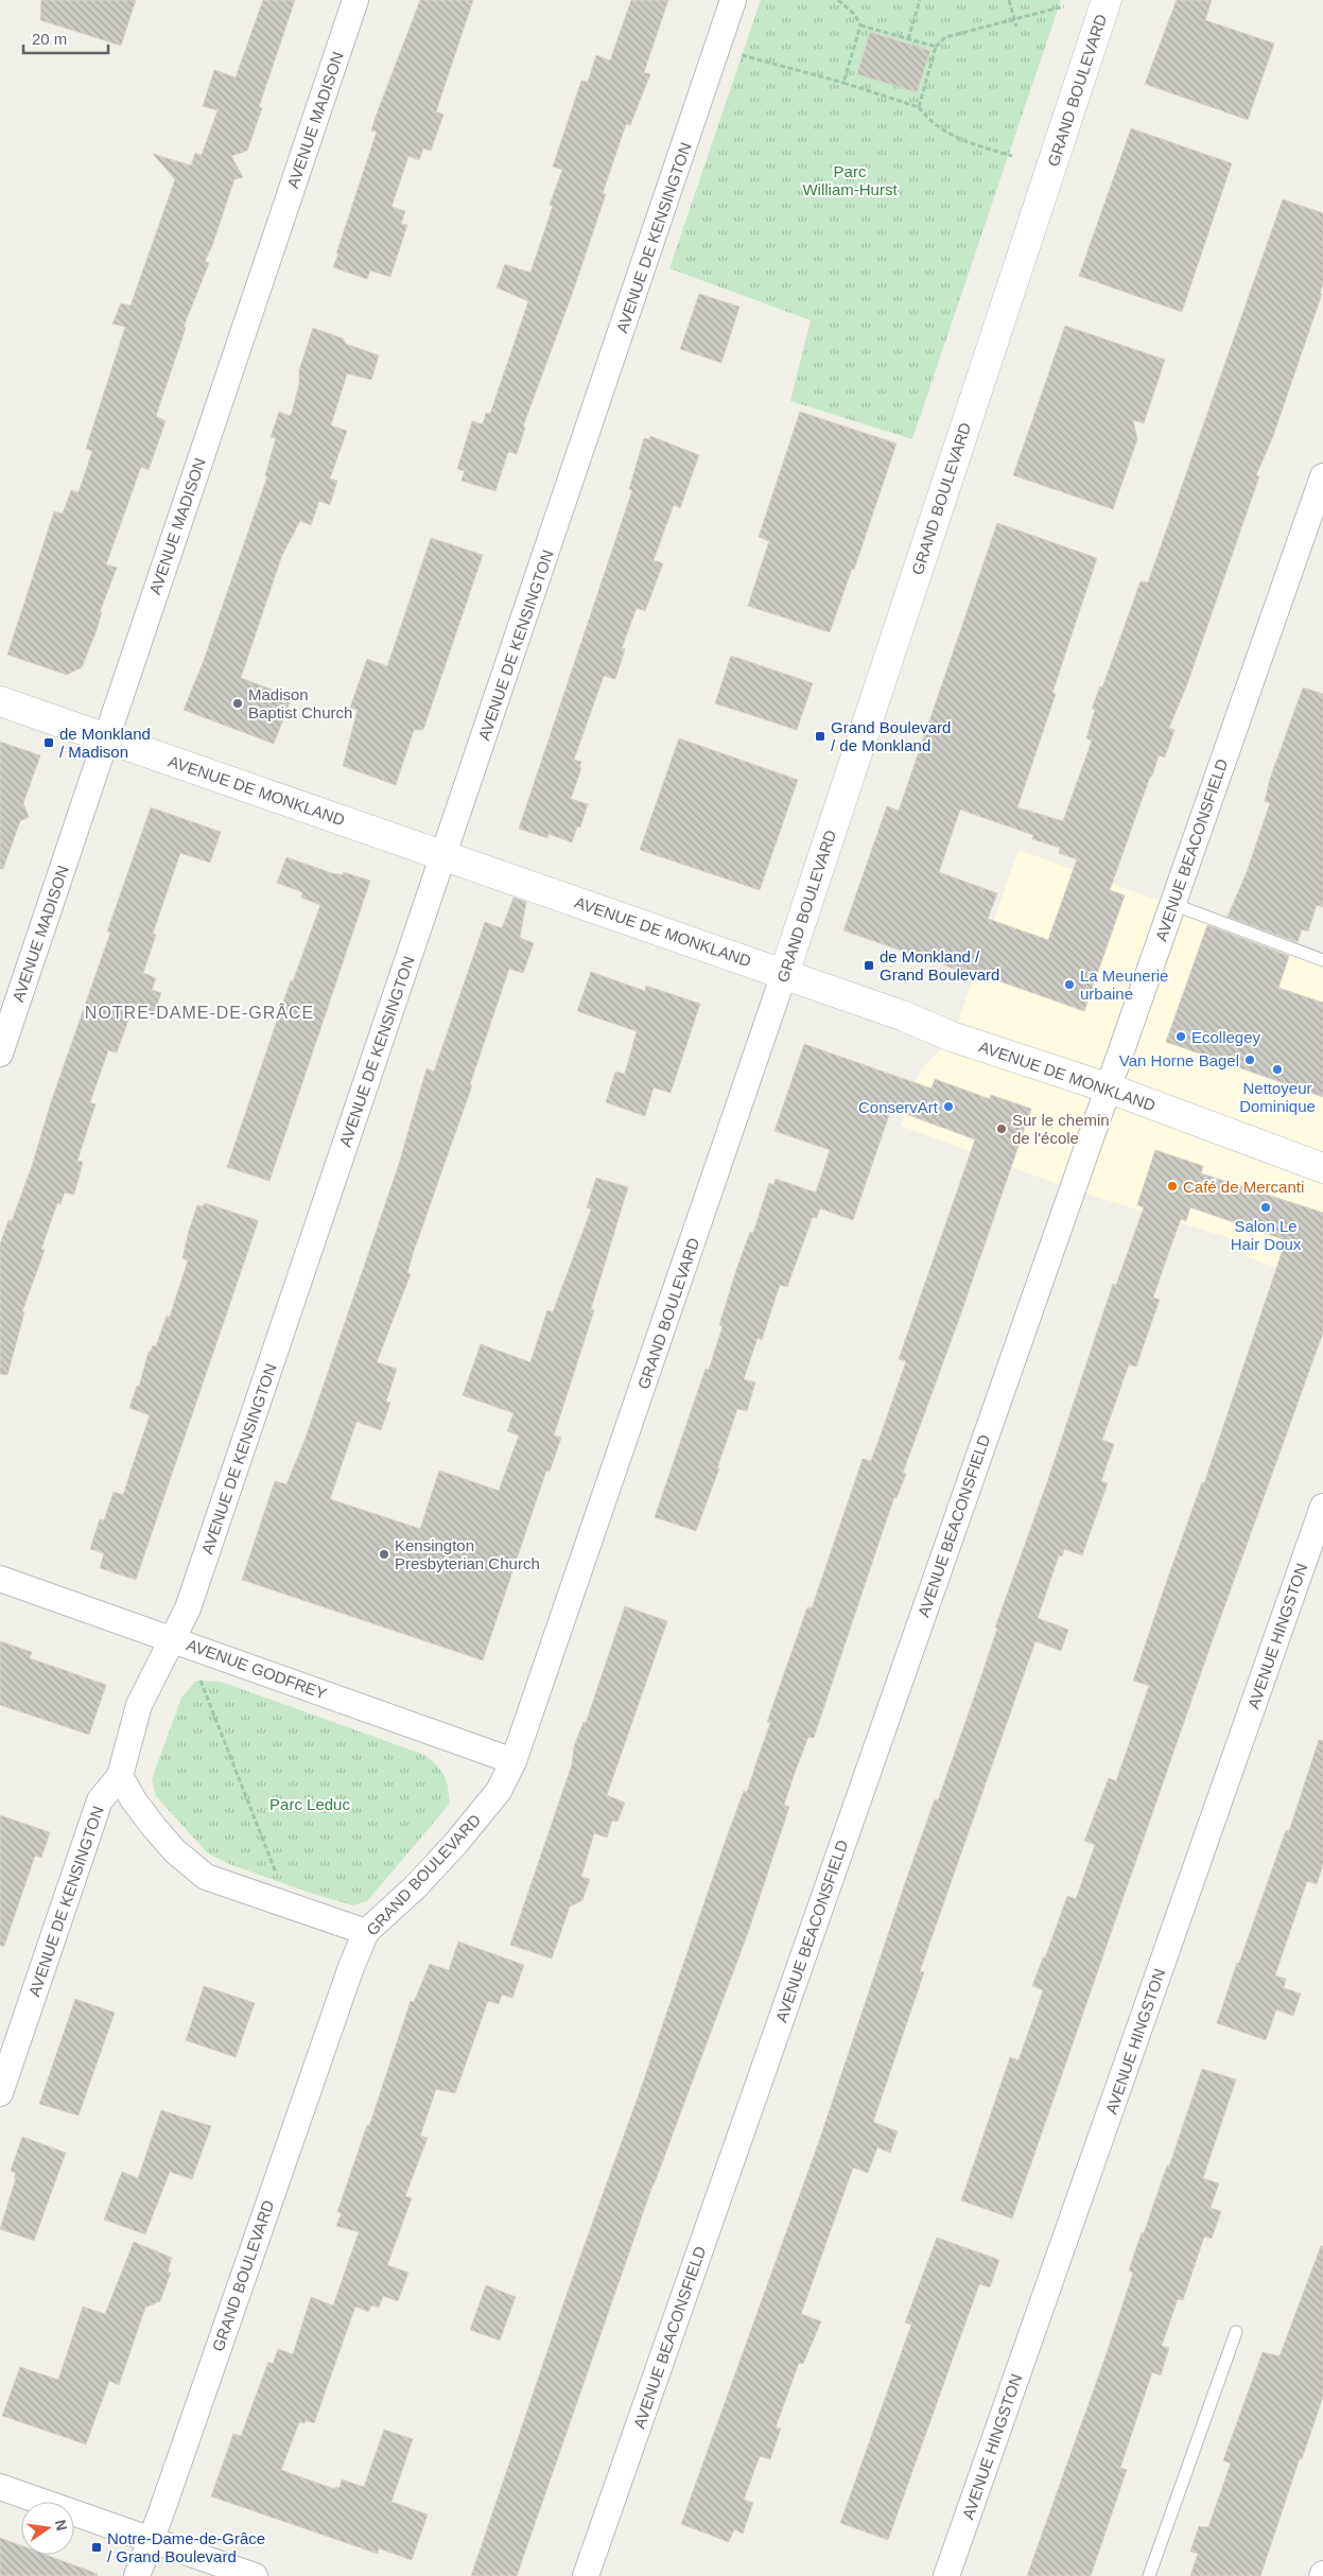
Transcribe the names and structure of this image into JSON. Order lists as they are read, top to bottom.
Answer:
{
  "streets": {
    "street": [
      "GRAND BOULEVARD",
      "AVENUE MADISON",
      "AVENUE DE KENSINGTON",
      "AVENUE DE MONKLAND",
      "AVENUE BEACONSFIELD",
      "AVENUE HINGSTON",
      "AVENUE GODFREY"
    ]
  },
  "crossings": [
    ["GRAND BOULEVARD", "AVENUE DE MONKLAND"],
    ["GRAND BOULEVARD", "AVENUE GODFREY"],
    ["AVENUE MADISON", "AVENUE DE MONKLAND"],
    ["AVENUE DE KENSINGTON", "AVENUE DE MONKLAND"],
    ["AVENUE DE KENSINGTON", "AVENUE GODFREY"],
    ["AVENUE DE MONKLAND", "AVENUE BEACONSFIELD"]
  ],
  "districts": ["NOTRE-DAME-DE-GRÂCE"],
  "parks": ["Parc William-Hurst", "Parc Leduc"],
  "places": {
    "other": [
      "Madison Baptist Church",
      "La Meunerie urbaine",
      "Ecollegey",
      "Van Horne Bagel",
      "Nettoyeur Dominique",
      "ConservArt",
      "Sur le chemin de l'école",
      "Café de Mercanti",
      "Salon Le Hair Doux",
      "Kensington Presbyterian Church"
    ],
    "transit": [
      "Grand Boulevard / de Monkland",
      "de Monkland / Madison",
      "de Monkland / Grand Boulevard",
      "Notre-Dame-de-Grâce / Grand Boulevard"
    ]
  },
  "scale_bar": "20 m",
  "north": "right"
}
